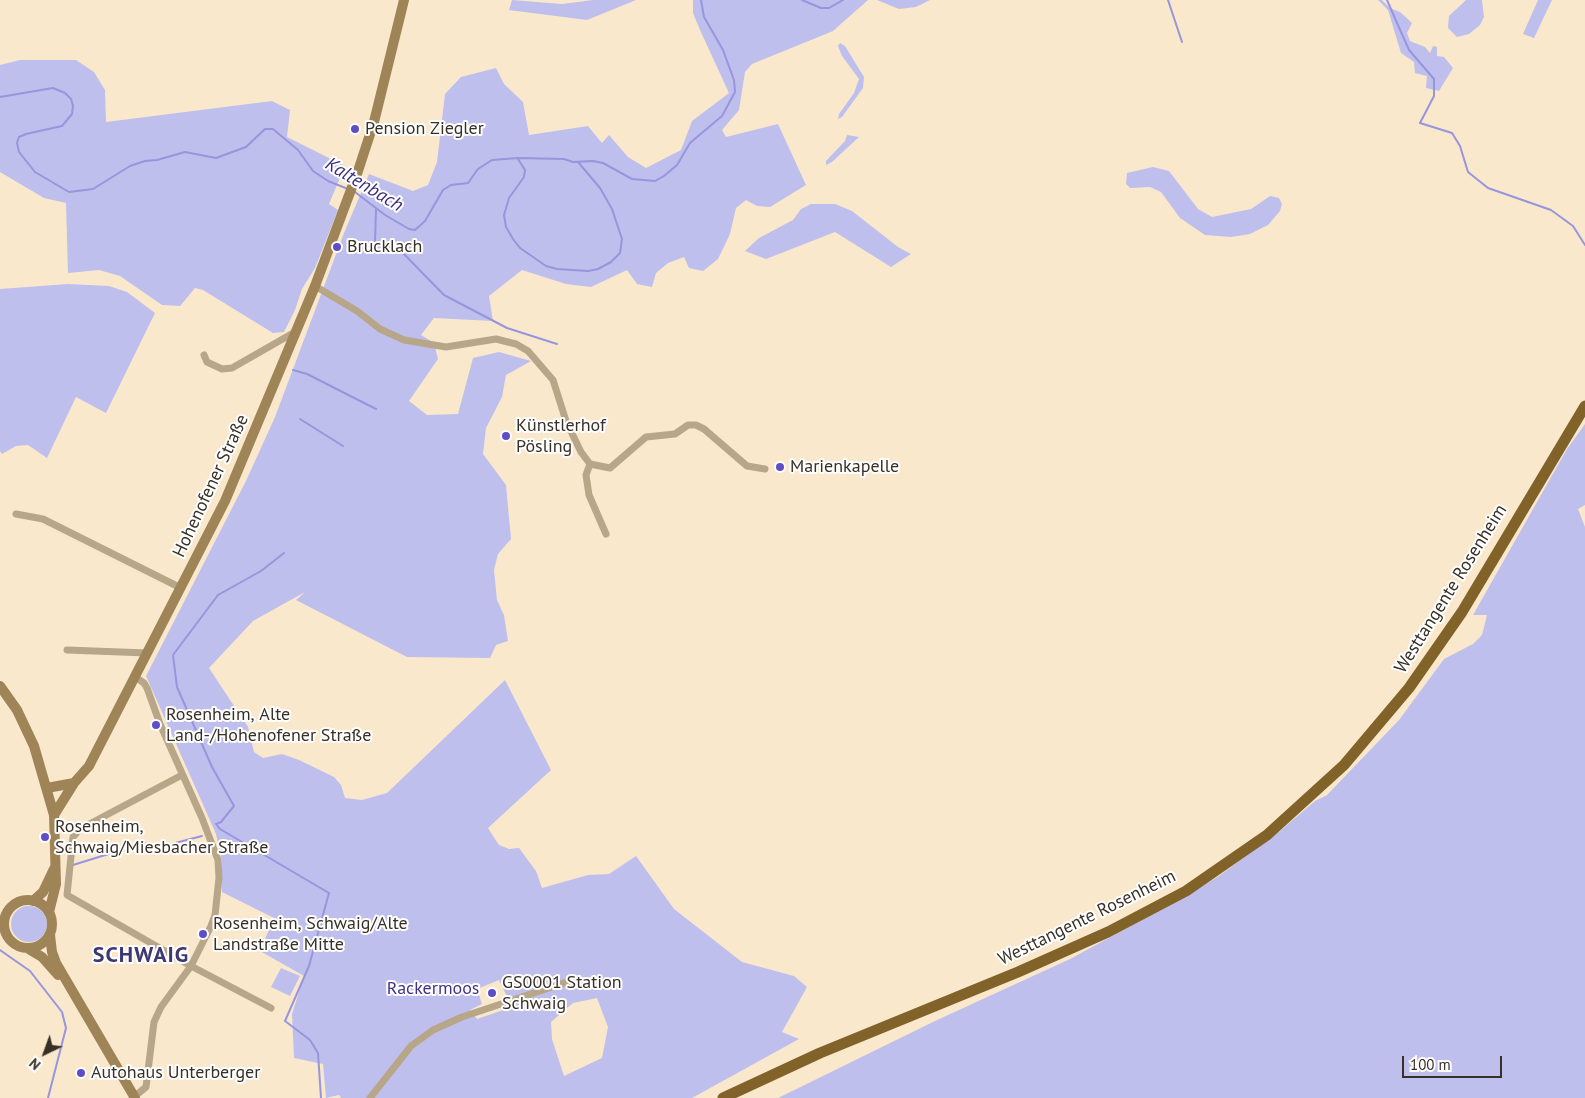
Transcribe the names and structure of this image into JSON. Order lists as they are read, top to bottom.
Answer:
{
  "streets": {
    "highway": ["Westtangente Rosenheim"],
    "main road": ["Hohenofener Straße"]
  },
  "districts": ["SCHWAIG"],
  "water": ["Kaltenbach"],
  "parks": ["Rackermoos"],
  "places": [
    "Pension Ziegler",
    "Brucklach",
    "Künstlerhof Pösling",
    "Marienkapelle",
    "Rosenheim, Alte Land-/Hohenofener Straße",
    "Rosenheim, Schwaig/Miesbacher Straße",
    "Rosenheim, Schwaig/Alte Landstraße Mitte",
    "GS0001 Station Schwaig",
    "Autohaus Unterberger"
  ],
  "scale_bar": "100 m",
  "north": "bottom left"
}
